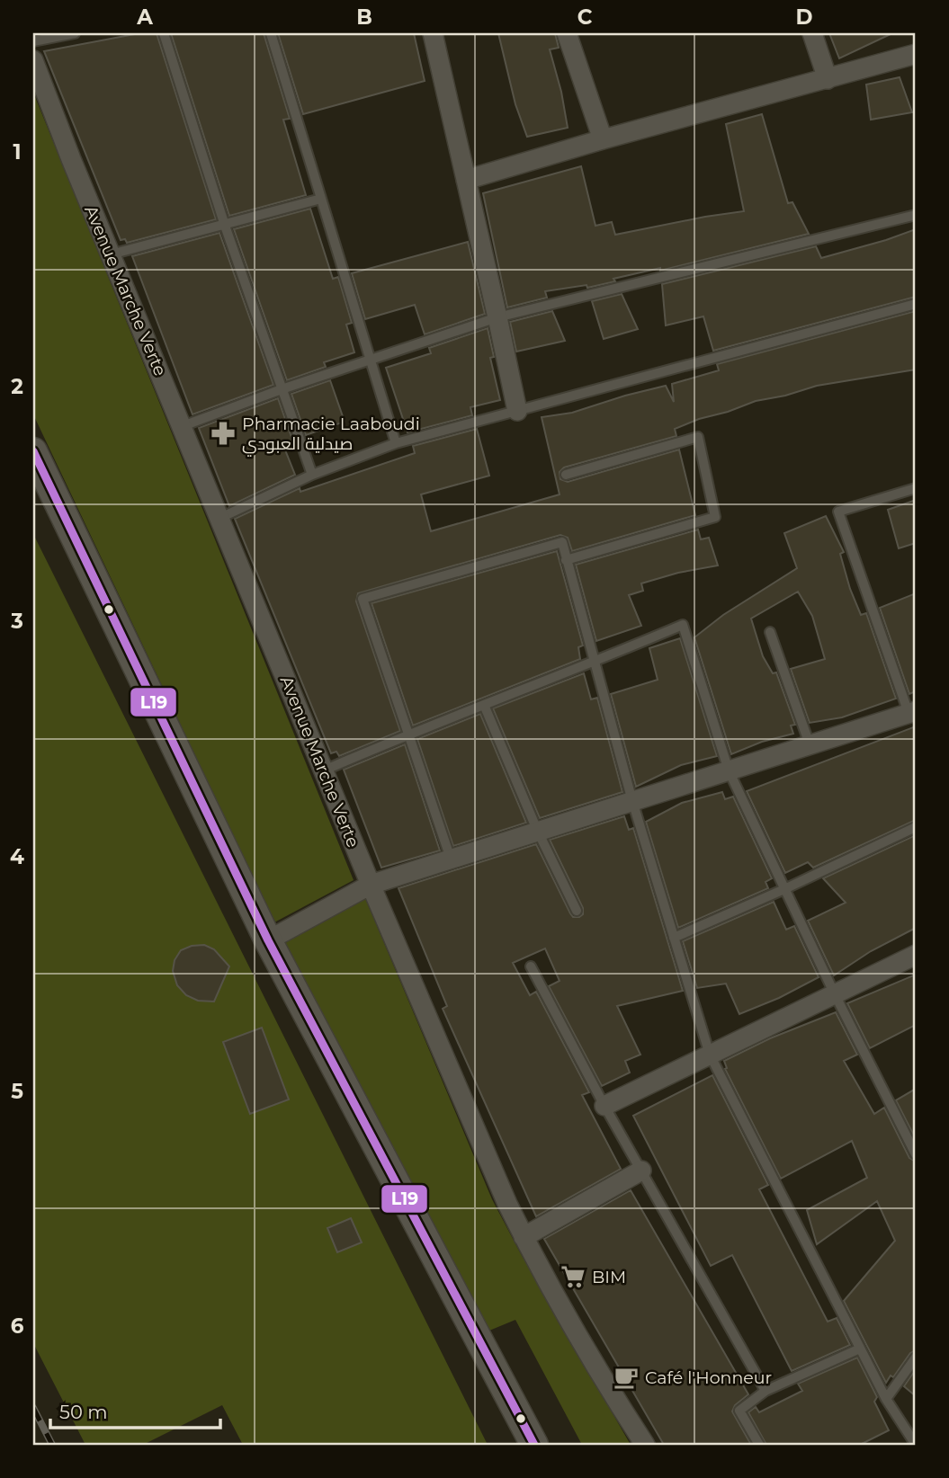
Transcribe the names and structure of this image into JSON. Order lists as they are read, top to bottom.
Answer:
{
  "streets": {
    "street": ["Avenue Marche Verte"]
  },
  "places": {
    "pharmacy": ["Pharmacie Laaboudi صيدلية العبودي"],
    "supermarket": ["BIM"],
    "cafe": ["Café l'Honneur"]
  },
  "lines": ["transit line L19"],
  "scale_bar": "50 m",
  "grid": {
    "columns": [
      "A",
      "B",
      "C",
      "D"
    ],
    "rows": [
      "1",
      "2",
      "3",
      "4",
      "5",
      "6"
    ]
  }
}
